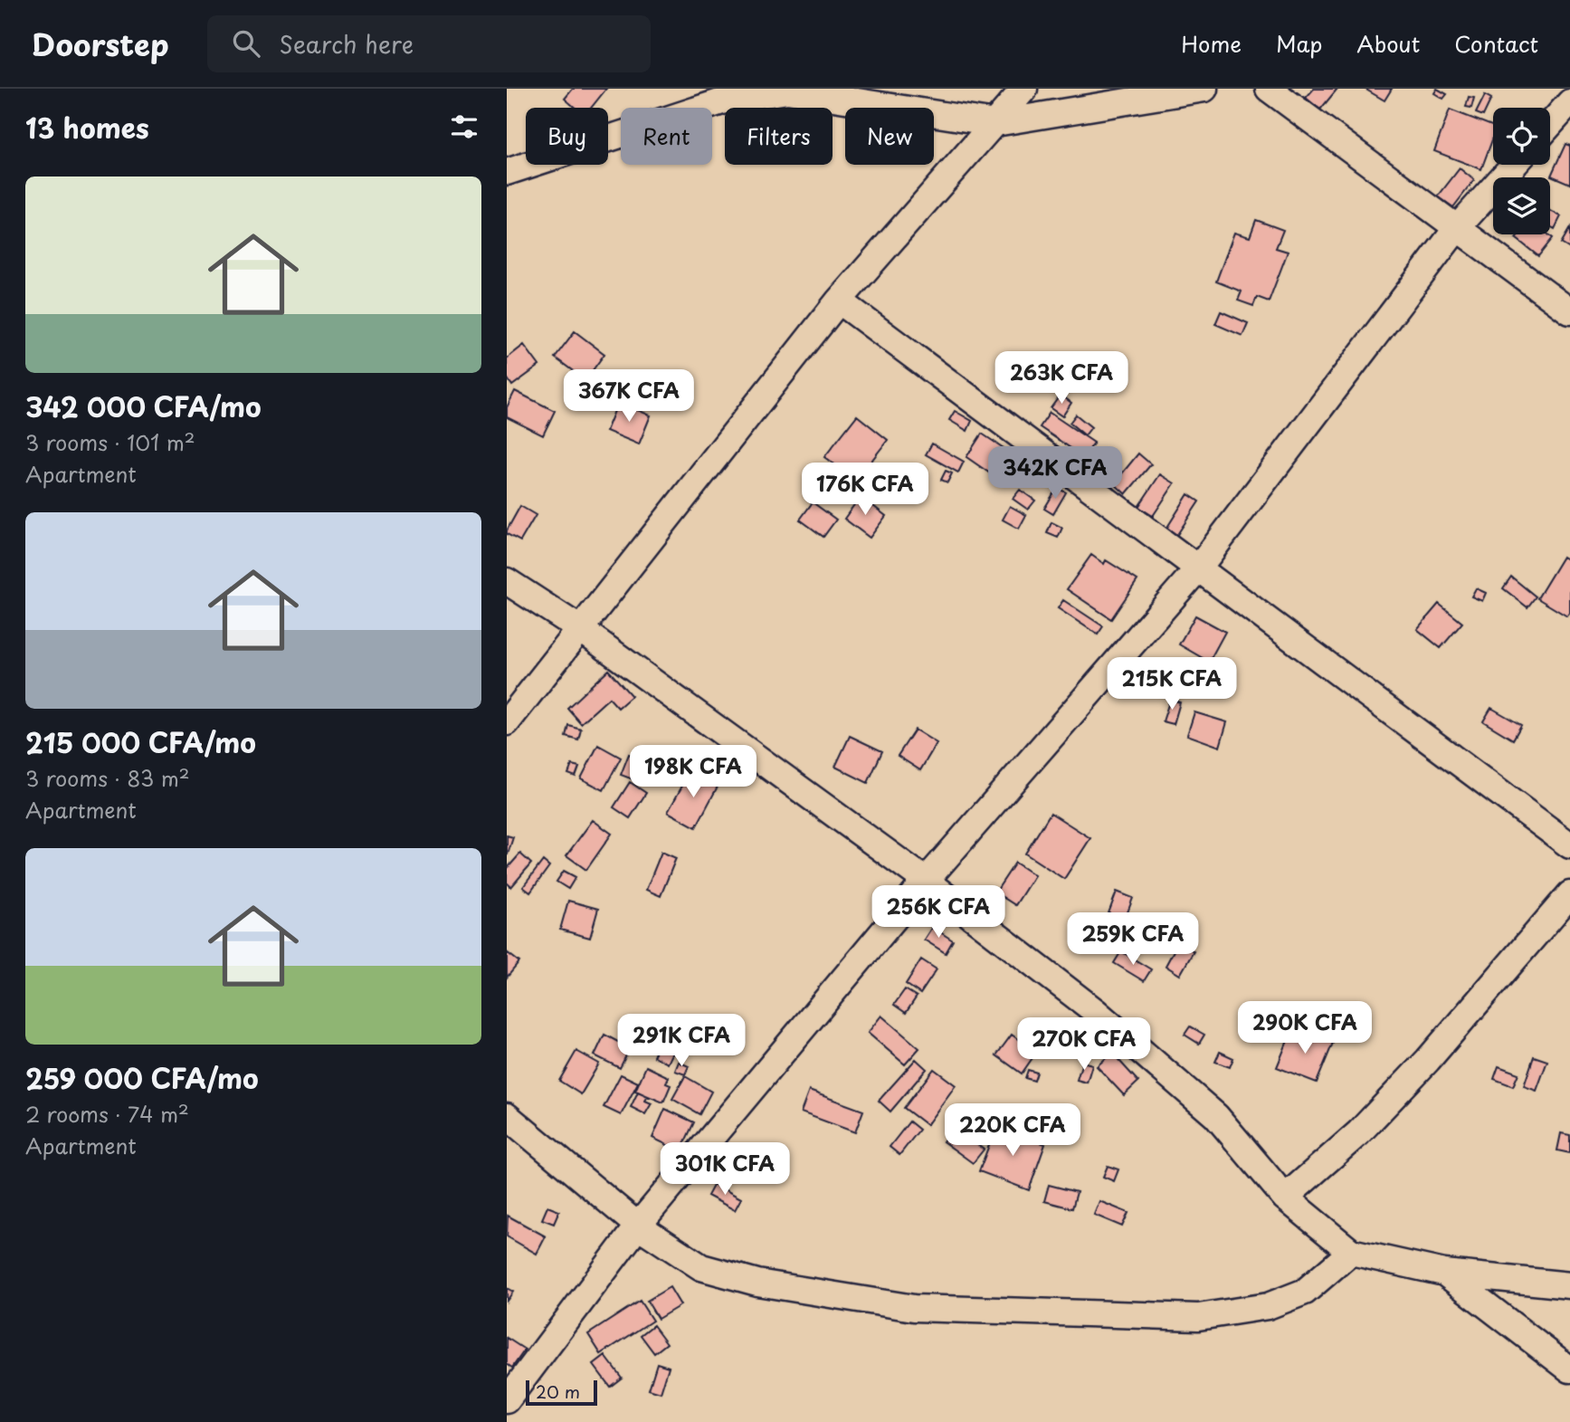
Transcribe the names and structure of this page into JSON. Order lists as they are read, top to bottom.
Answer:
{
  "scale_bar": "20 m",
  "page": {
    "header": "Doorstep",
    "search": "Search here",
    "nav": [
      "Home",
      "Map",
      "About",
      "Contact"
    ],
    "heading": "13 homes",
    "chip": [
      "Buy",
      "Rent",
      "Filters",
      "New"
    ],
    "list": [
      {
        "name": "342 000 CFA/mo",
        "note": "3 rooms · 101 m² · Apartment"
      },
      {
        "name": "215 000 CFA/mo",
        "note": "3 rooms · 83 m² · Apartment"
      },
      {
        "name": "259 000 CFA/mo",
        "note": "2 rooms · 74 m² · Apartment"
      }
    ],
    "price": [
      "263K CFA",
      "367K CFA",
      "342K CFA",
      "176K CFA",
      "215K CFA",
      "198K CFA",
      "256K CFA",
      "259K CFA",
      "290K CFA",
      "291K CFA",
      "270K CFA",
      "220K CFA",
      "301K CFA"
    ],
    "scale": "20 m"
  }
}
